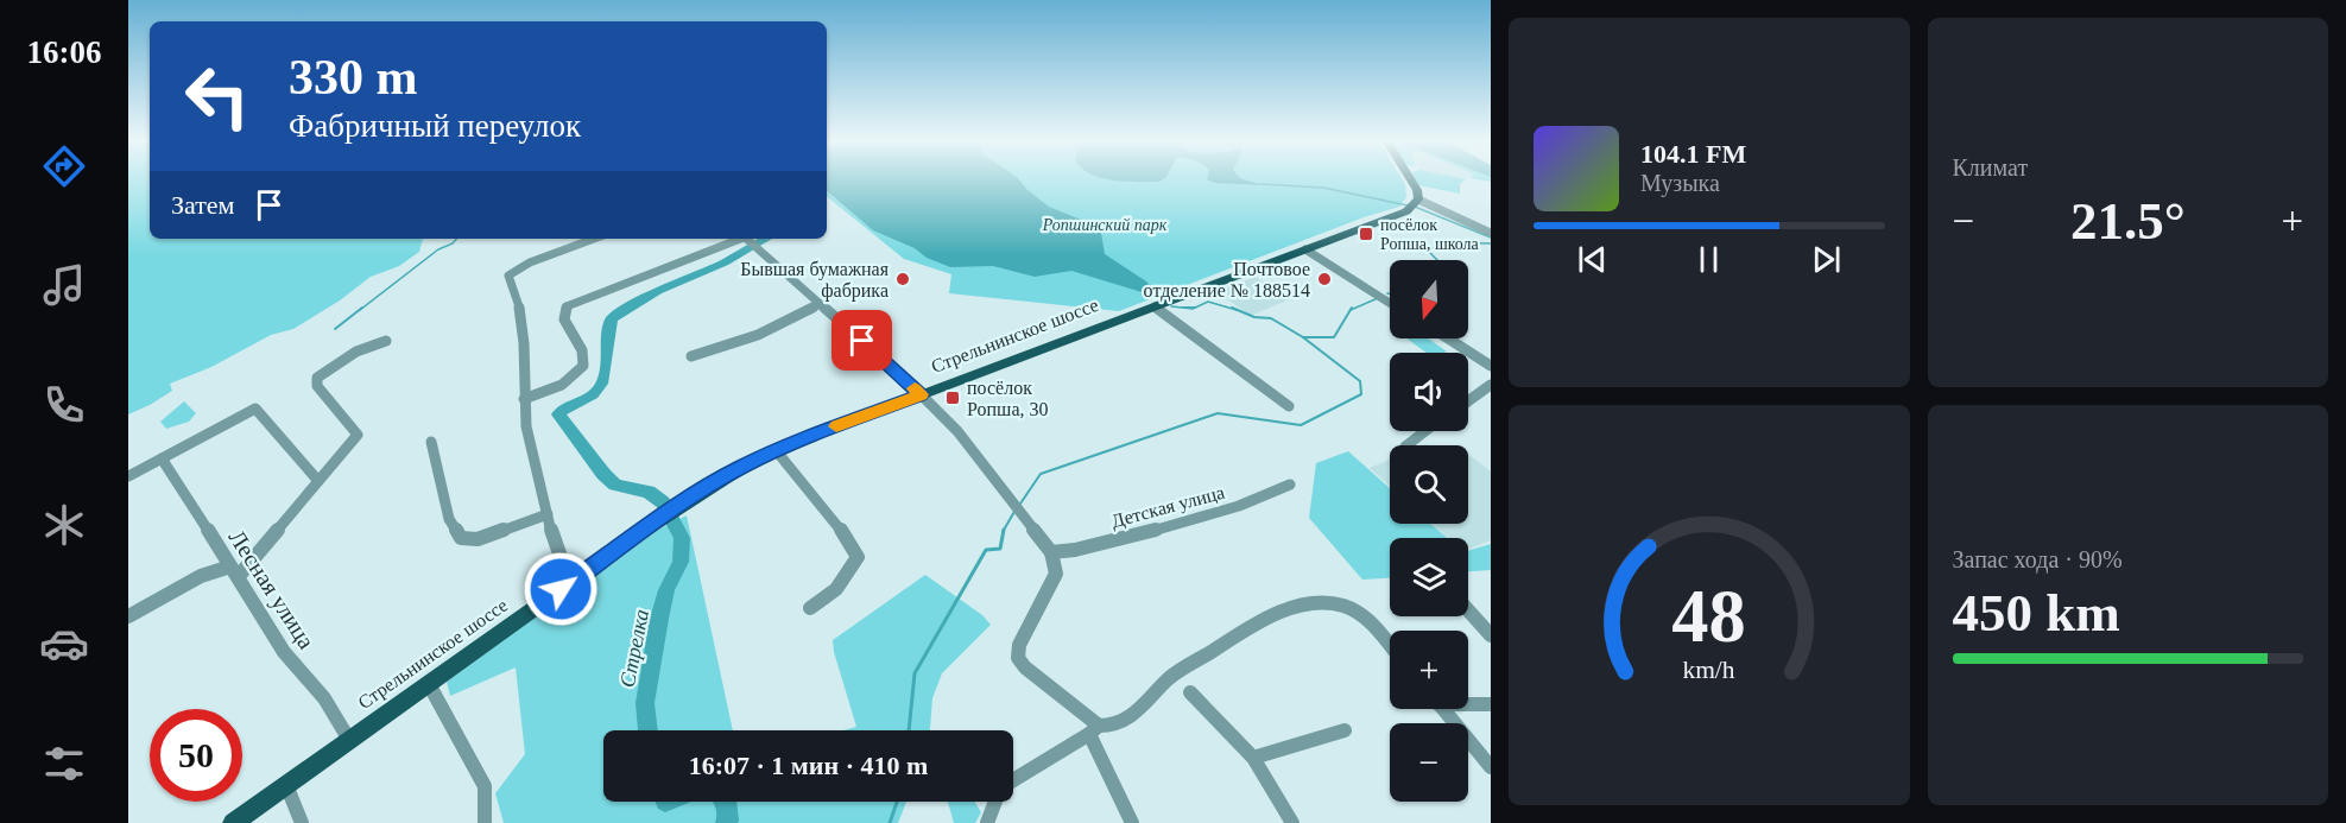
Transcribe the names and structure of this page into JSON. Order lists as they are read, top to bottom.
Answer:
{
  "streets": {
    "main road": ["Стрельнинское шоссе"],
    "street": ["Детская улица", "Лесная улица"]
  },
  "crossings": [
    ["Стрельнинское шоссе", "Лесная улица"]
  ],
  "water": ["Стрелка"],
  "parks": ["Ропшинский парк"],
  "places": {
    "transit": ["посёлок Ропша, школа", "посёлок Ропша, 30"],
    "other": ["Бывшая бумажная фабрика", "Почтовое отделение № 188514"]
  },
  "north": "bottom",
  "page": {
    "tabs": "16:06",
    "tile": [
      "Климат",
      ["Запас хода · 90%", "450 km"]
    ],
    "turn": ["330 m", "Фабричный переулок"],
    "song": ["104.1 FM", "Музыка"],
    "then": "Затем",
    "heat": ["−", "21.5°", "+"],
    "map_buttons": ["+", "−"],
    "limit": "50",
    "trip": "16:07 · 1 мин · 410 m",
    "gauge": ["48", "km/h"]
  }
}
